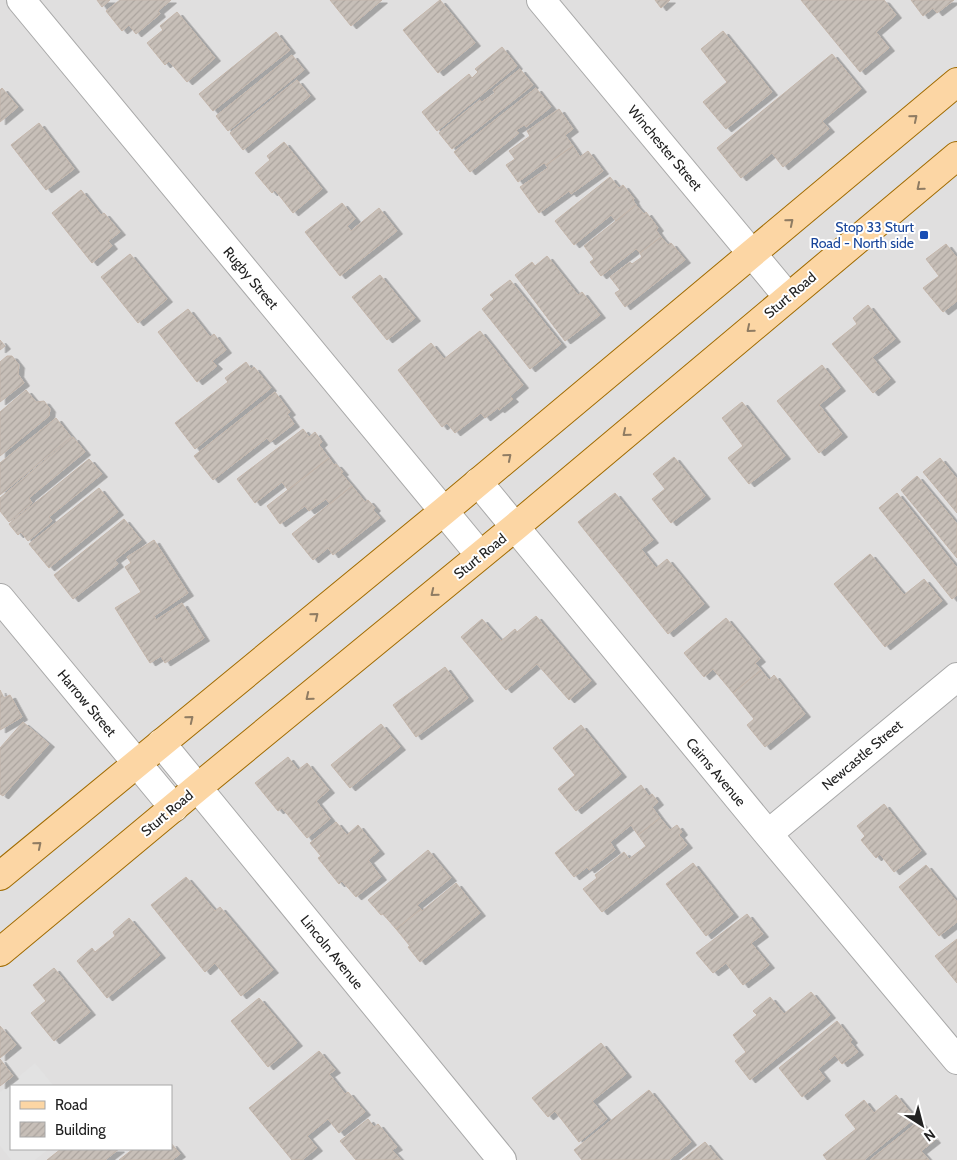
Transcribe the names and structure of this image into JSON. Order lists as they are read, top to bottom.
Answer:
{
  "streets": {
    "main road": ["Sturt Road"],
    "street": [
      "Winchester Street",
      "Rugby Street",
      "Harrow Street",
      "Newcastle Street",
      "Cairns Avenue",
      "Lincoln Avenue"
    ]
  },
  "crossings": [
    ["Winchester Street", "Sturt Road"],
    ["Rugby Street", "Sturt Road"],
    ["Sturt Road", "Harrow Street"],
    ["Sturt Road", "Cairns Avenue"],
    ["Sturt Road", "Lincoln Avenue"],
    ["Newcastle Street", "Cairns Avenue"]
  ],
  "places": {
    "transit": ["Stop 33 Sturt Road - North side"]
  },
  "legend": ["Road", "Building"],
  "north": "bottom right"
}
